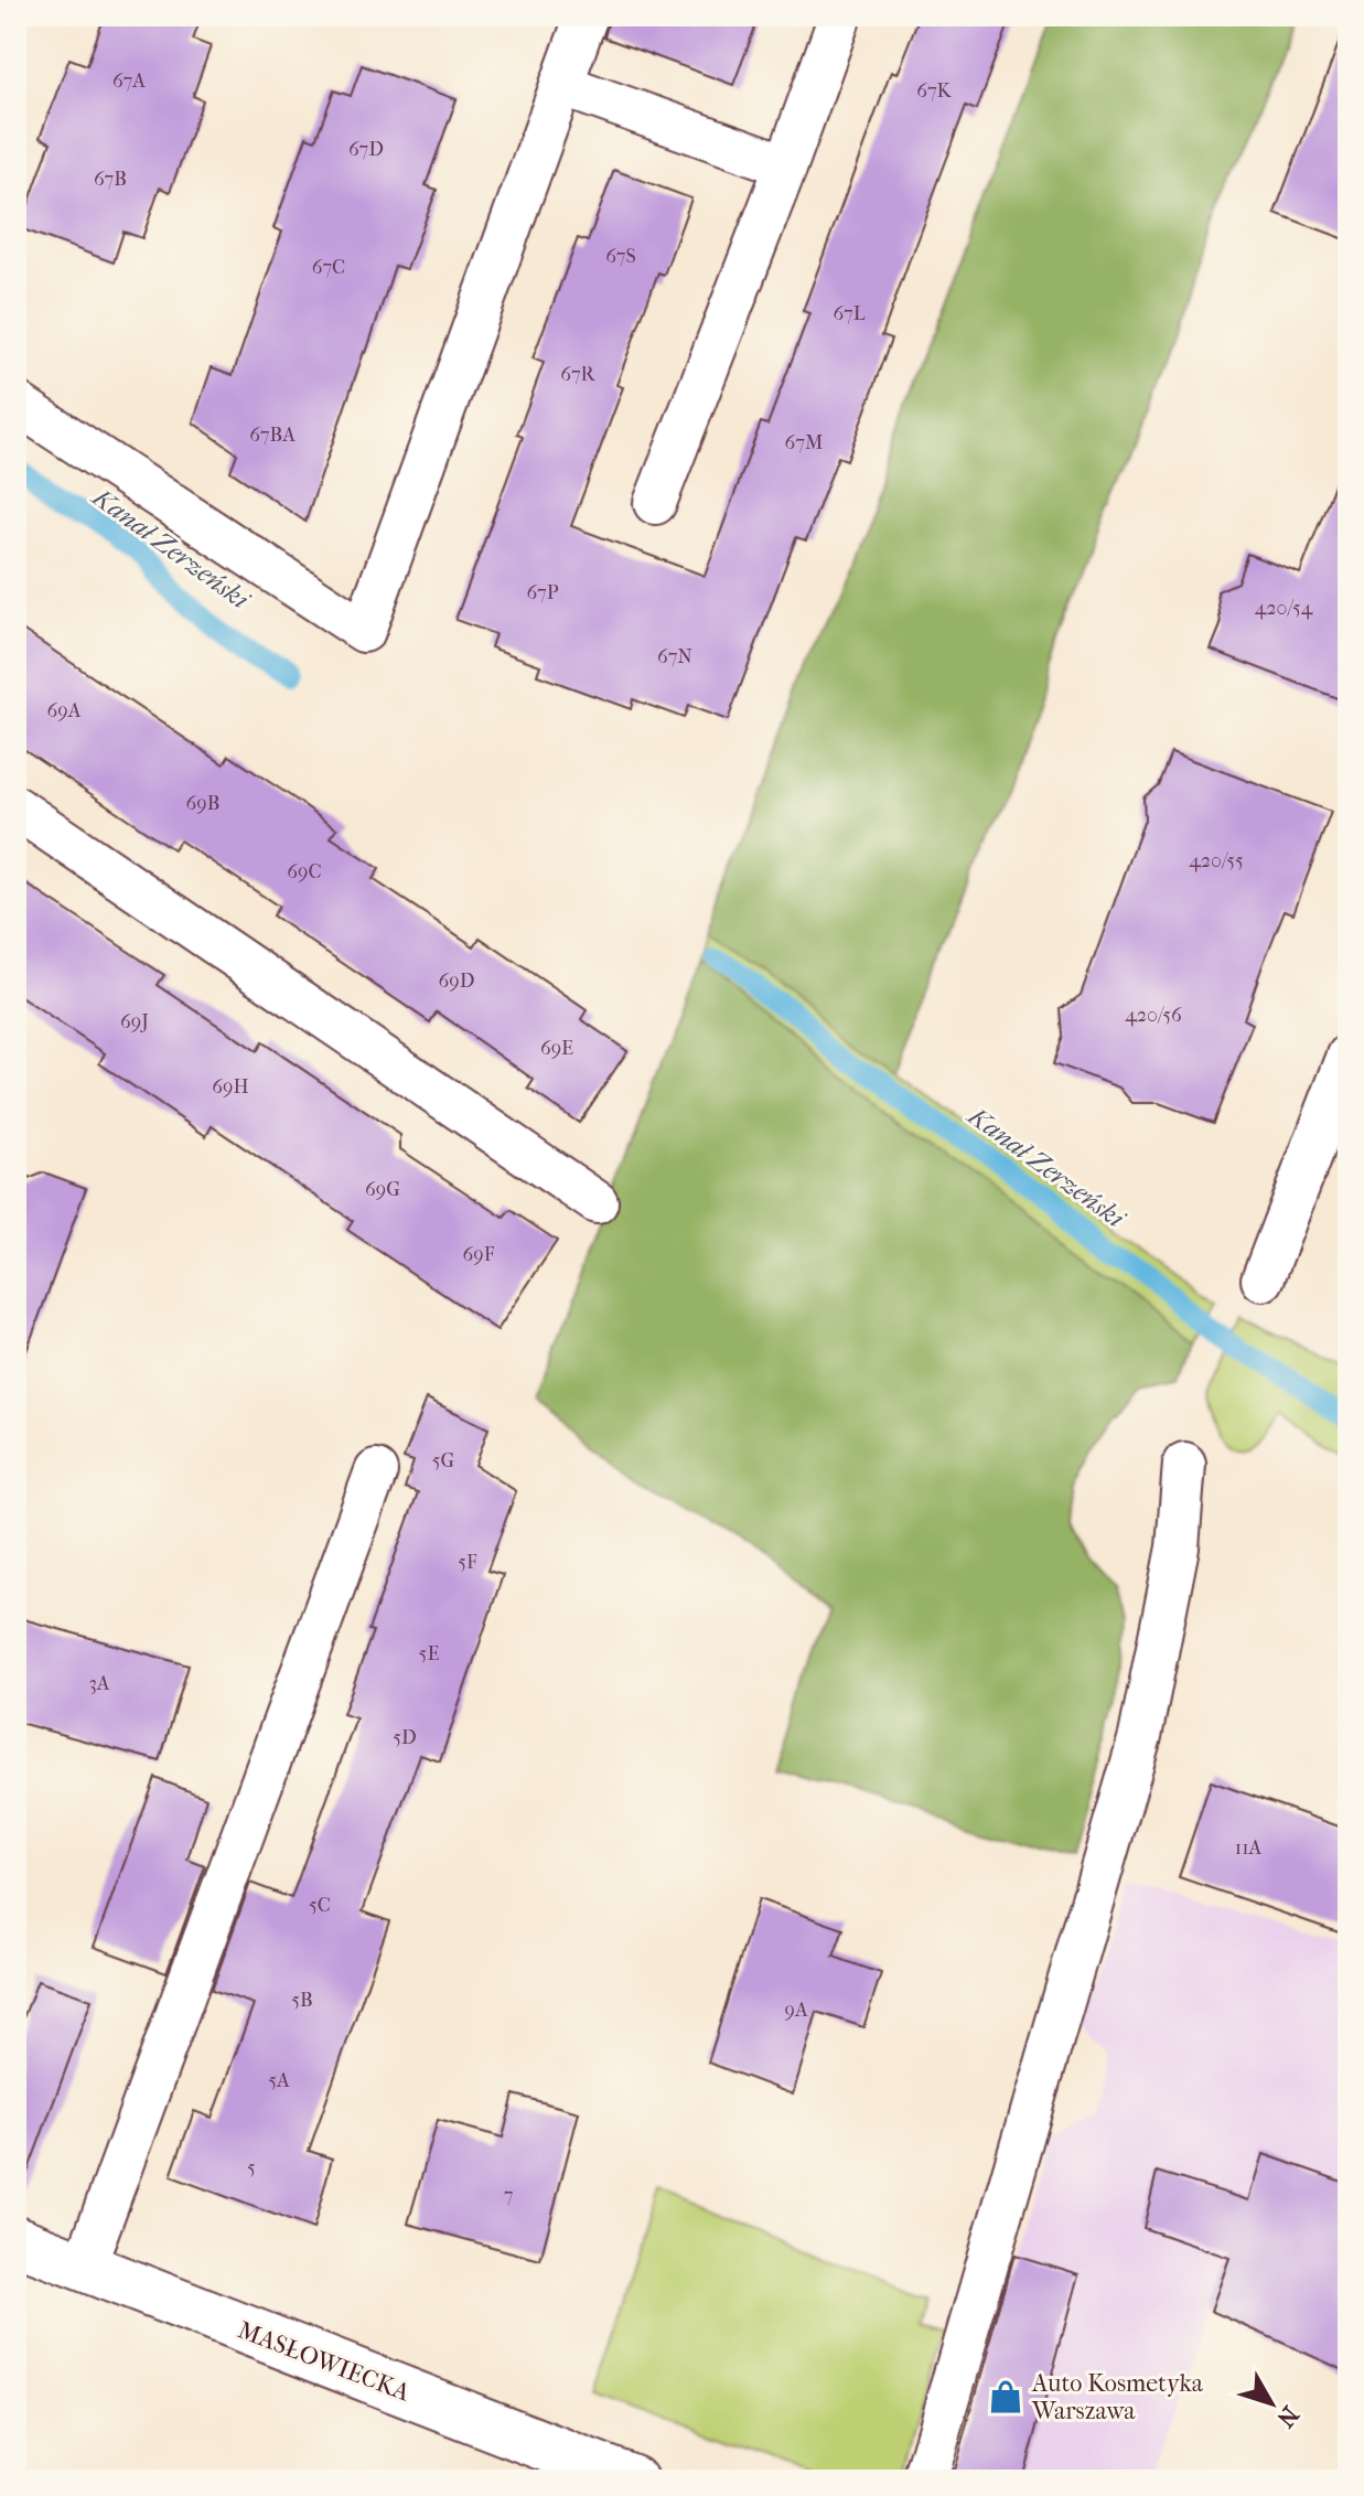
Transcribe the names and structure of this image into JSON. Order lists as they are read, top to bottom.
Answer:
{
  "streets": {
    "street": ["MASŁOWIECKA"]
  },
  "water": ["Kanał Zerzeński"],
  "places": {
    "shop": ["Auto Kosmetyka Warszawa"]
  },
  "house_numbers": [
    "67A",
    "67K",
    "67D",
    "67B",
    "67S",
    "67C",
    "67L",
    "67R",
    "67BA",
    "67M",
    "67P",
    "420/54",
    "67N",
    "69A",
    "69B",
    "420/55",
    "69C",
    "69D",
    "420/56",
    "69J",
    "69E",
    "69H",
    "69G",
    "69F",
    "5G",
    "5F",
    "5E",
    "3A",
    "5D",
    "11A",
    "5C",
    "5B",
    "9A",
    "5A",
    "5",
    "7"
  ],
  "north": "bottom right"
}
